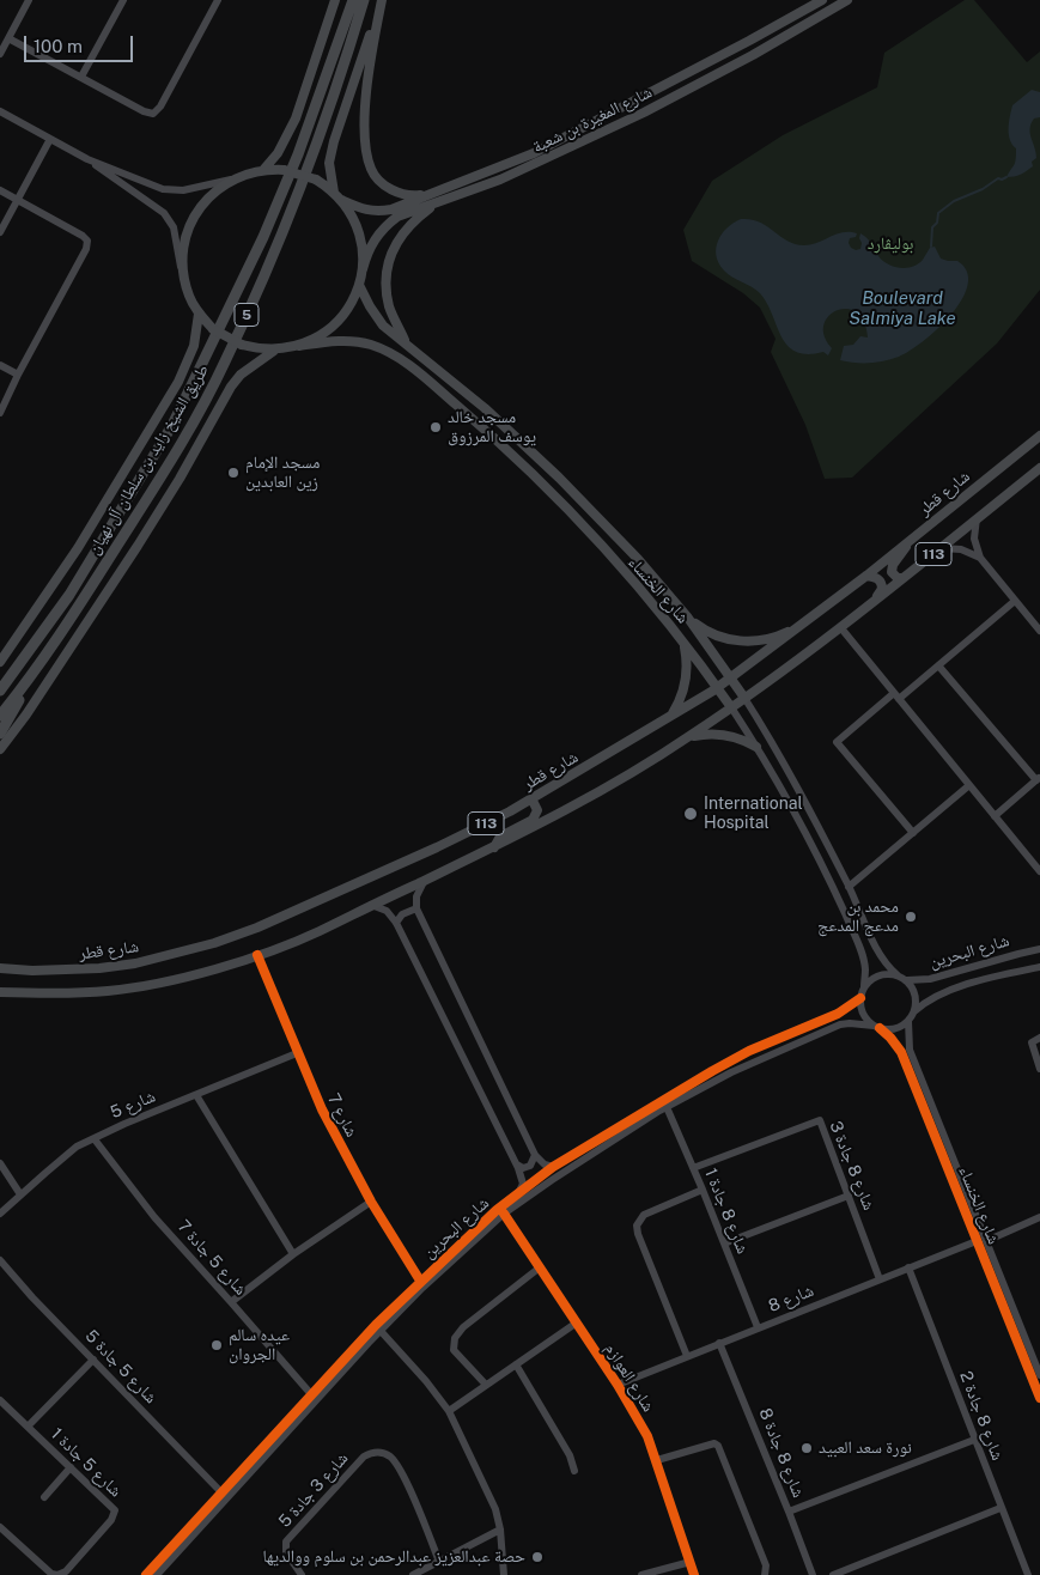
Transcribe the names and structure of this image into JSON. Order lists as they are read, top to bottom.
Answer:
{
  "streets": {
    "highway": ["5", "طريق الشيخ زايد بن سلطان آل نهيان"],
    "main road": [
      "شارع المغيرة بن شعبة",
      "شارع قطر",
      "113",
      "شارع الخنساء"
    ],
    "street": [
      "شارع البحرين",
      "شارع 5",
      "شارع 7",
      "شارع 8 جادة 3",
      "شارع 8 جادة 1",
      "شارع 5 جادة 7",
      "شارع 8",
      "شارع 5 جادة 5",
      "شارع العوازم",
      "شارع 8 جادة 2",
      "شارع 8 جادة 8",
      "شارع 5 جادة 1",
      "شارع 3 جادة 5"
    ]
  },
  "crossings": [
    ["شارع المغيرة بن شعبة", "شارع الخنساء"],
    ["شارع قطر", "شارع الخنساء"],
    ["113", "شارع الخنساء"],
    ["113", "شارع 7"],
    ["شارع الخنساء", "شارع البحرين"],
    ["شارع الخنساء", "شارع 8"],
    ["شارع البحرين", "شارع 7"],
    ["شارع البحرين", "شارع 8 جادة 1"],
    ["شارع البحرين", "شارع 5 جادة 7"],
    ["شارع البحرين", "شارع 5 جادة 5"],
    ["شارع البحرين", "شارع العوازم"],
    ["شارع 5", "شارع 7"],
    ["شارع 5", "شارع 5 جادة 7"],
    ["شارع 8 جادة 3", "شارع 8 جادة 1"],
    ["شارع 8 جادة 3", "شارع 8"],
    ["شارع 8 جادة 1", "شارع 8"],
    ["شارع 8", "شارع العوازم"],
    ["شارع 8", "شارع 8 جادة 2"],
    ["شارع 8", "شارع 8 جادة 8"]
  ],
  "water": ["Boulevard Salmiya Lake"],
  "parks": ["بوليڤارد"],
  "places": [
    "مسجد خالد يوسف المرزوق",
    "مسجد الإمام زين العابدين",
    "International Hospital",
    "محمد بن مدعج المدعج",
    "عيده سالم الجروان",
    "نورة سعد العبيد",
    "حصة عبدالعزيز عبدالرحمن بن سلوم ووالديها"
  ],
  "scale_bar": "100 m"
}
